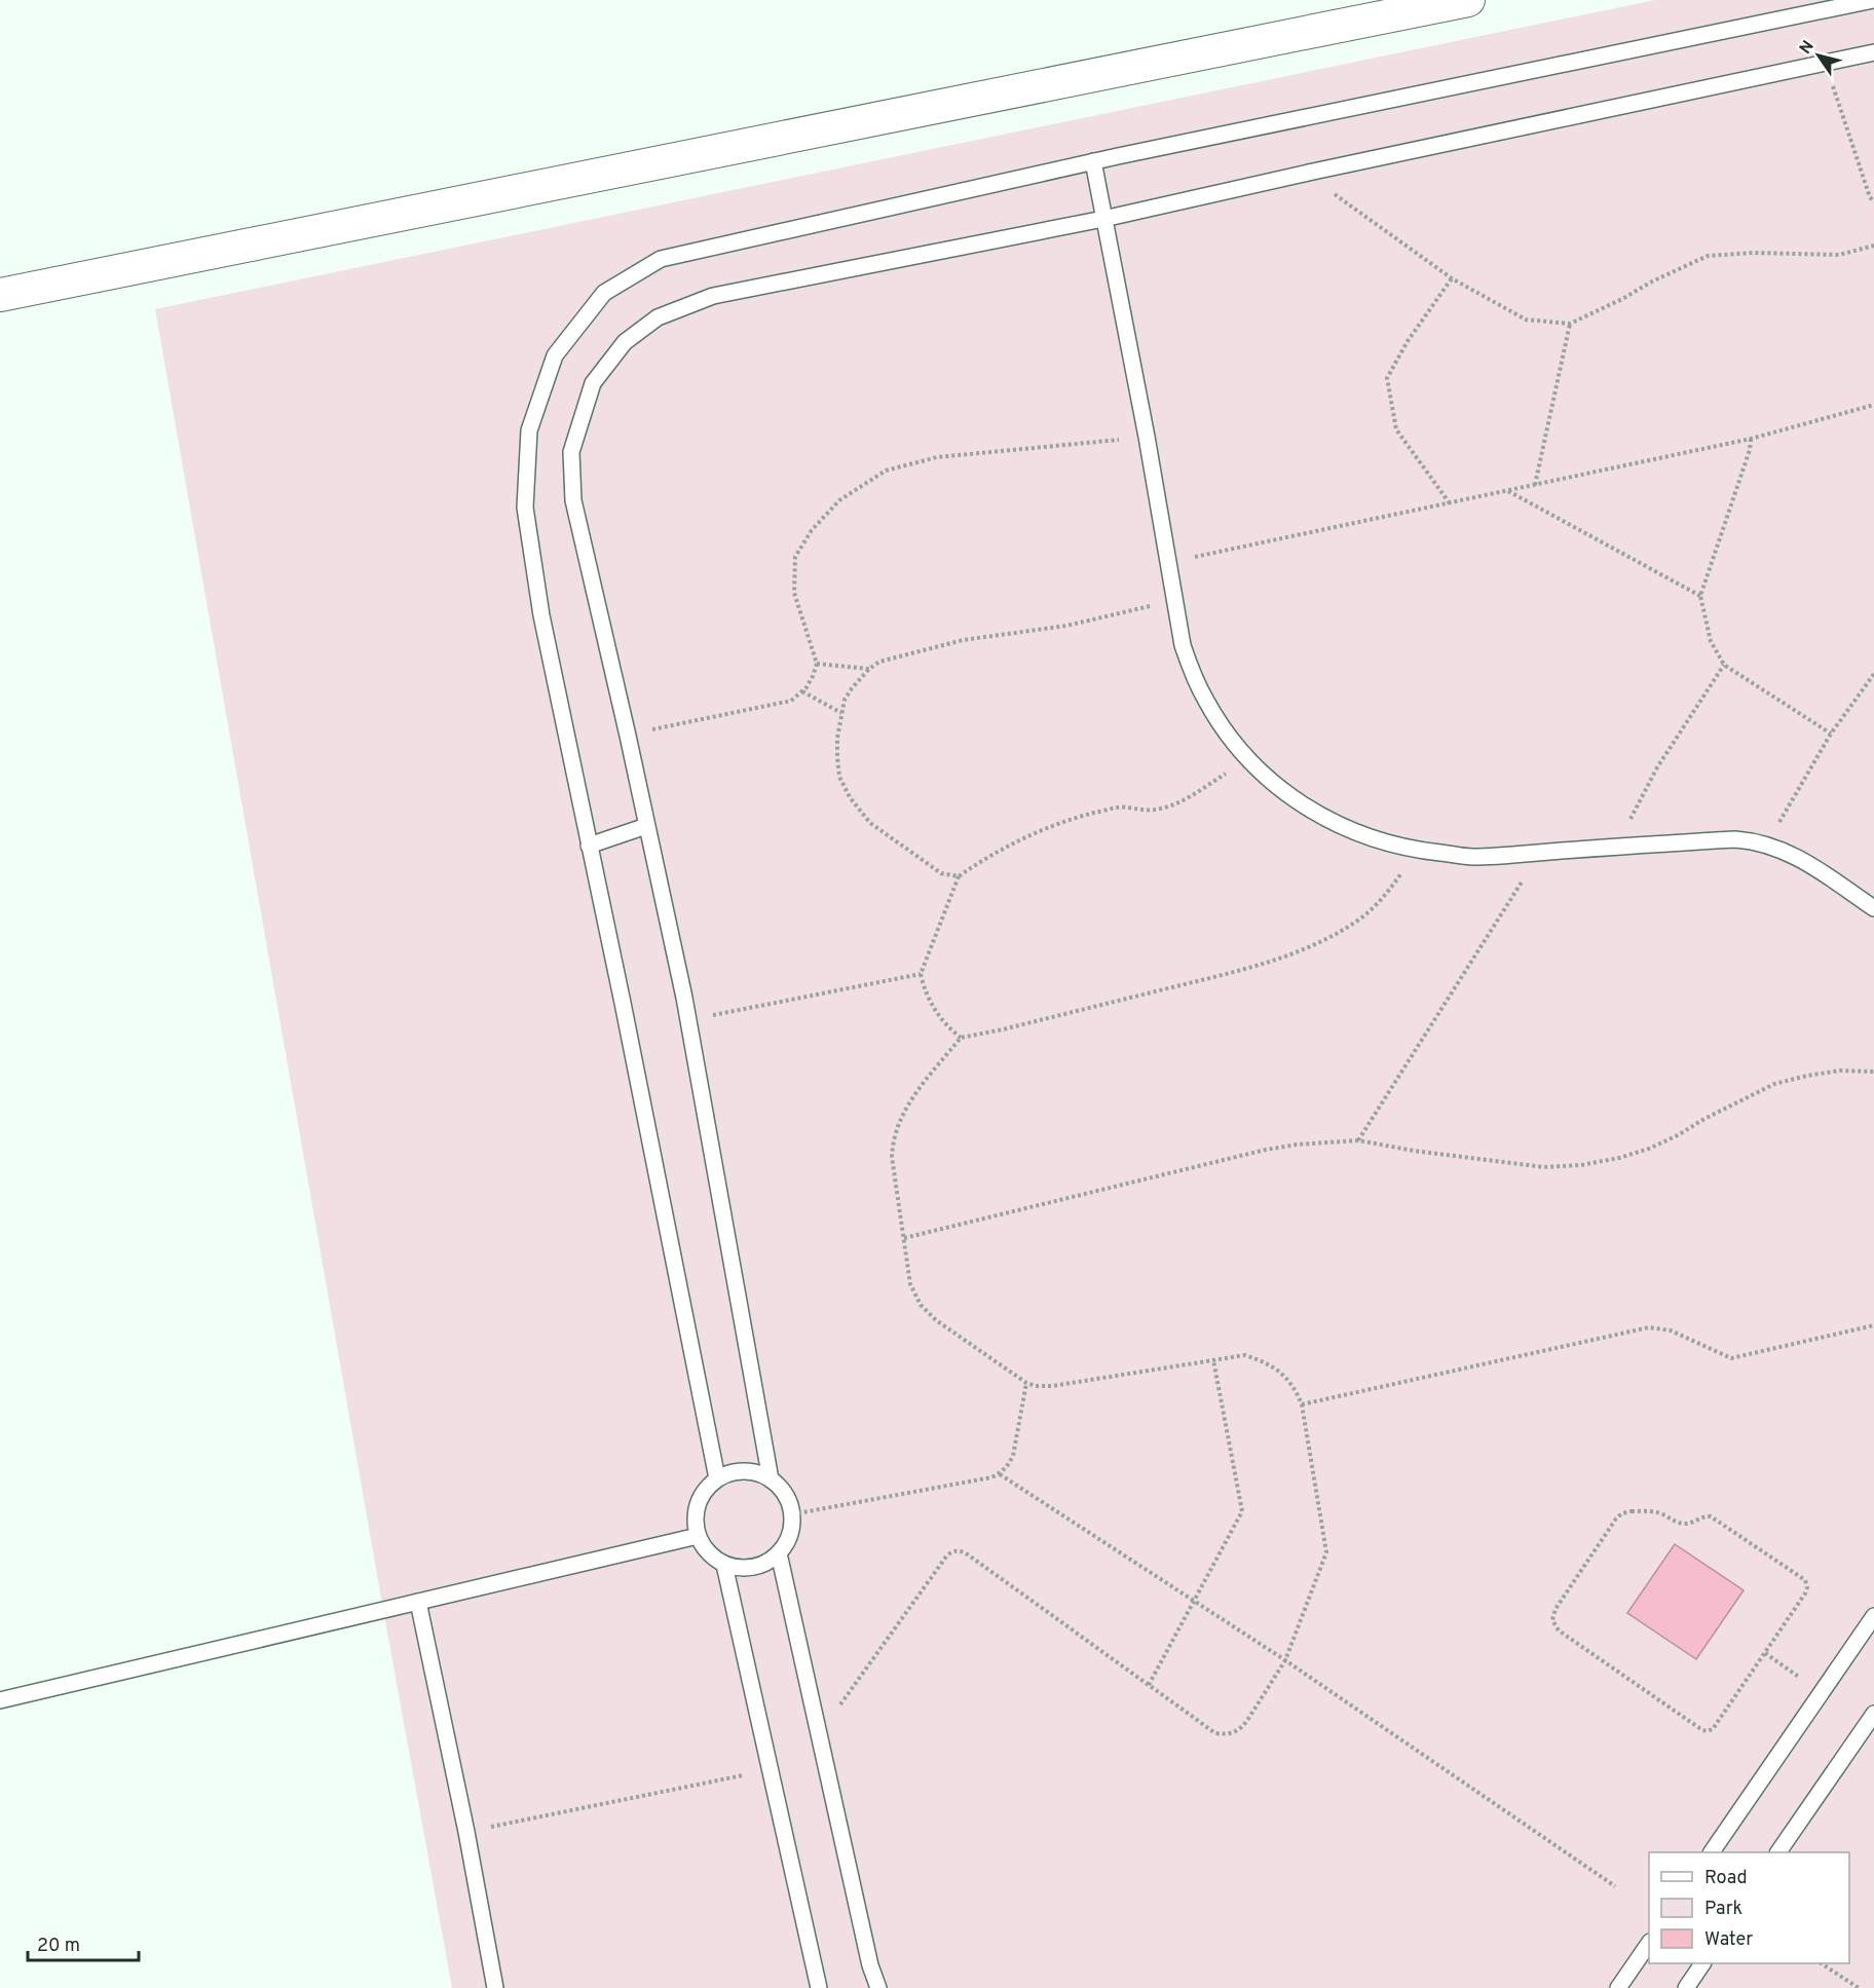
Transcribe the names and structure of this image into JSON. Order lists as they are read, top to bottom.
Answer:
{
  "legend": ["Road", "Park", "Water"],
  "scale_bar": "20 m",
  "north": "top left"
}
